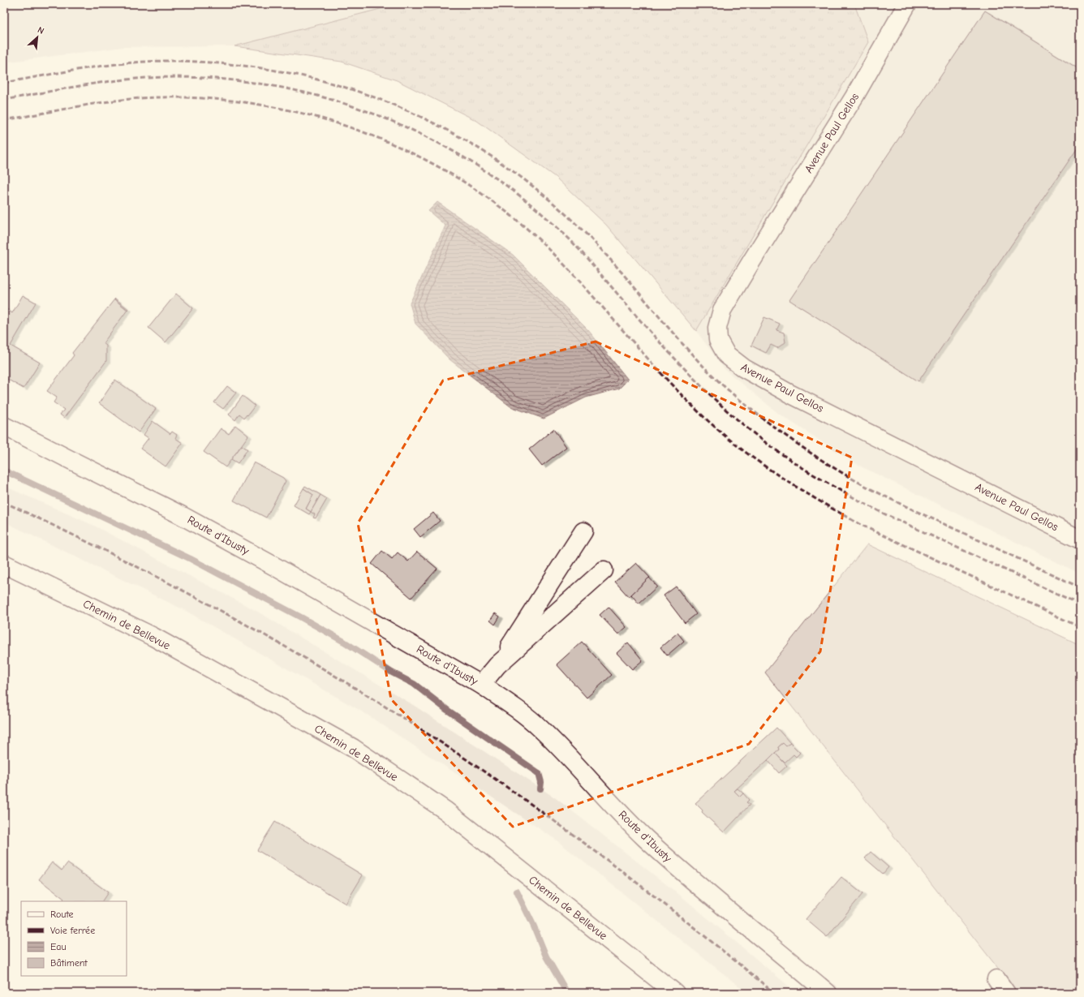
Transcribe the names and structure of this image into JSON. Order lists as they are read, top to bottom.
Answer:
{
  "streets": {
    "street": ["Avenue Paul Gellos", "Route d'Ibusty", "Chemin de Bellevue"]
  },
  "legend": [
    "Route",
    "Voie ferrée",
    "Eau",
    "Bâtiment"
  ],
  "north": "top right"
}
